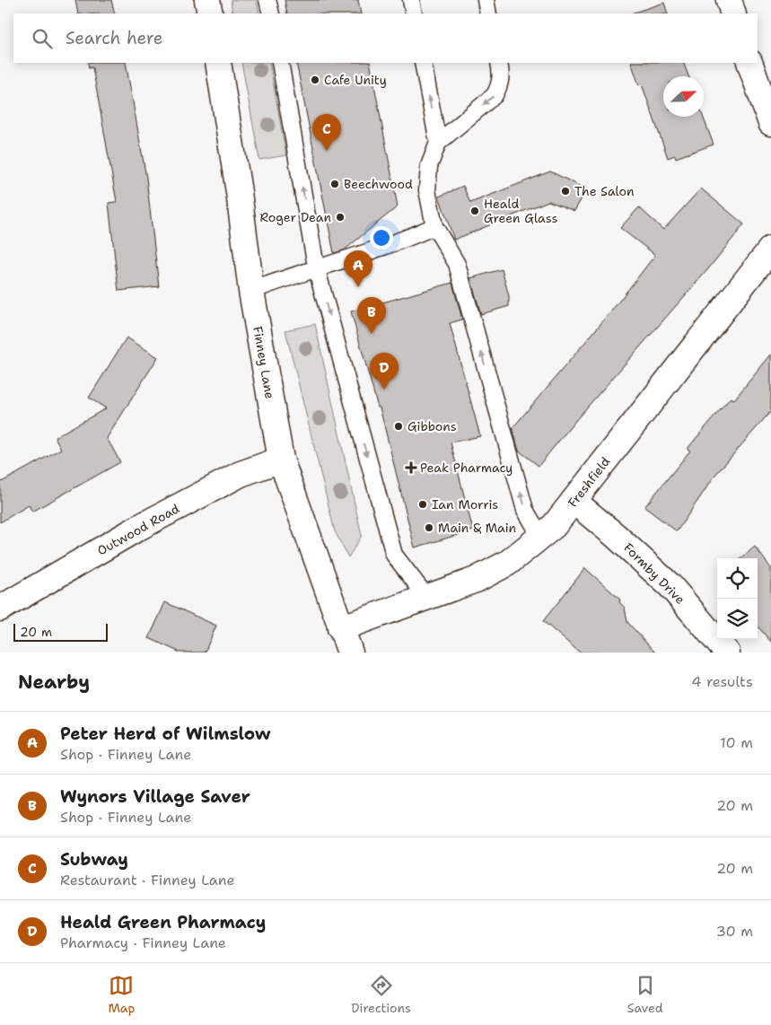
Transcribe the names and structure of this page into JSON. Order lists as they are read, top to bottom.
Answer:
{
  "streets": {
    "street": [
      "Finney Lane",
      "Freshfield",
      "Outwood Road",
      "Formby Drive"
    ]
  },
  "crossings": [
    ["Finney Lane", "Freshfield"],
    ["Finney Lane", "Outwood Road"],
    ["Freshfield", "Formby Drive"]
  ],
  "places": {
    "other": [
      "Cafe Unity",
      "Beechwood",
      "The Salon",
      "Heald Green Glass",
      "Roger Dean",
      "Gibbons",
      "Ian Morris",
      "Main & Main"
    ],
    "health": ["Peak Pharmacy"]
  },
  "scale_bar": "20 m",
  "north": "top right",
  "page": {
    "search": "Search here",
    "pins": [
      "C",
      "A",
      "B",
      "D"
    ],
    "scale": "20 m",
    "heading": ["Nearby", "4 results"],
    "list": [
      {
        "mark": "A",
        "name": "Peter Herd of Wilmslow",
        "note": "Shop · Finney Lane",
        "value": "10 m"
      },
      {
        "mark": "B",
        "name": "Wynors Village Saver",
        "note": "Shop · Finney Lane",
        "value": "20 m"
      },
      {
        "mark": "C",
        "name": "Subway",
        "note": "Restaurant · Finney Lane",
        "value": "20 m"
      },
      {
        "mark": "D",
        "name": "Heald Green Pharmacy",
        "note": "Pharmacy · Finney Lane",
        "value": "30 m"
      }
    ],
    "nav": ["Map", "Directions", "Saved"]
  }
}
